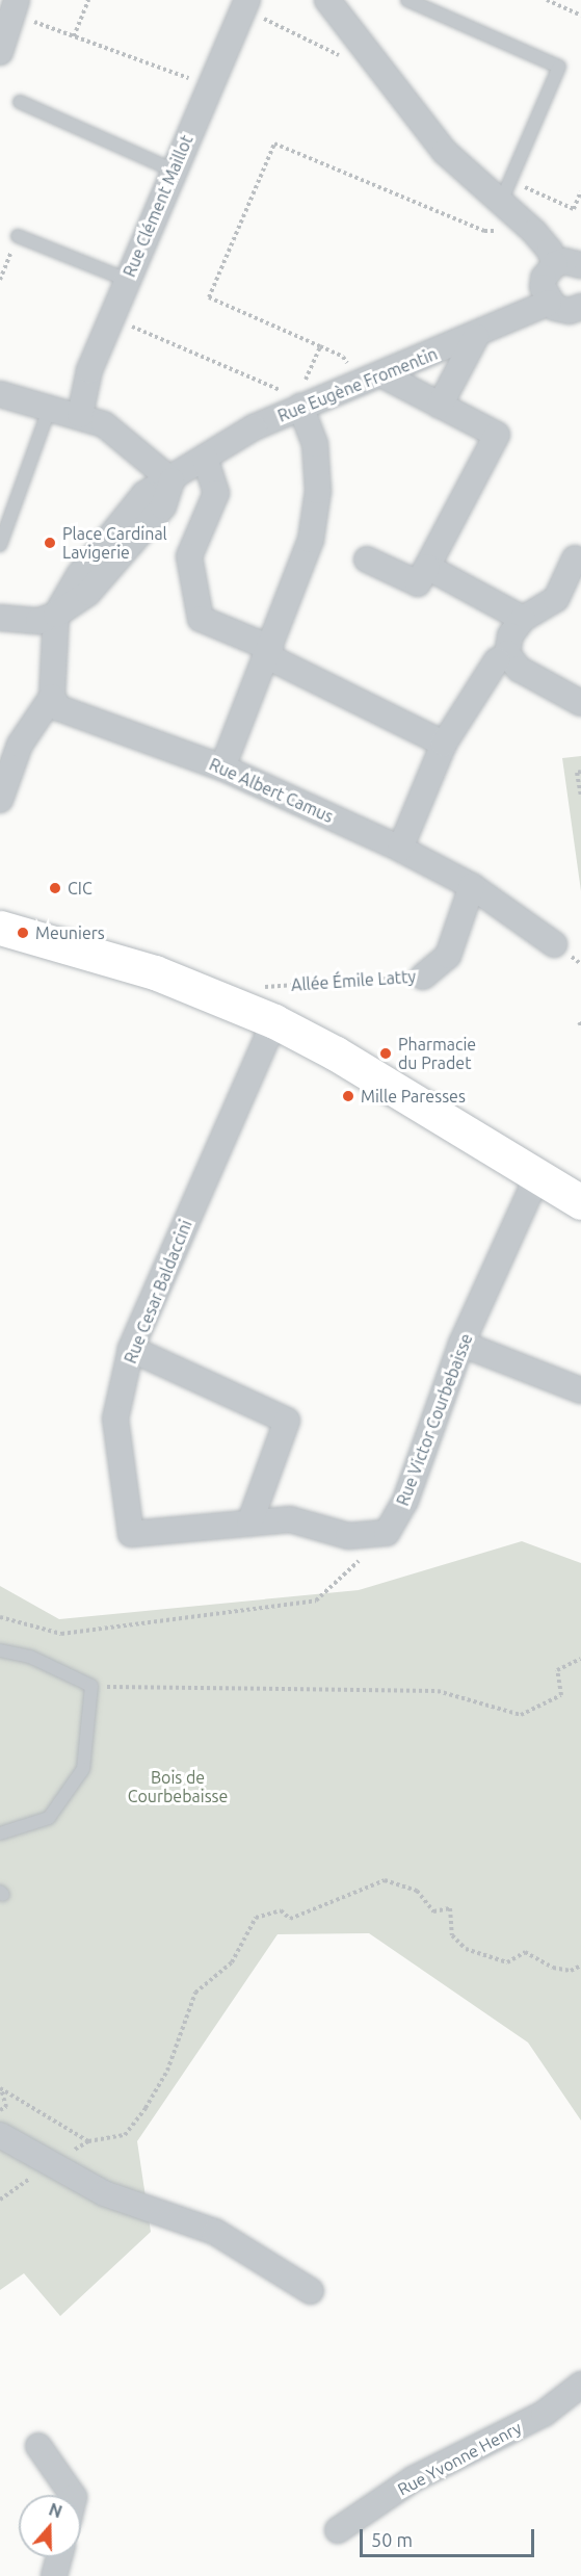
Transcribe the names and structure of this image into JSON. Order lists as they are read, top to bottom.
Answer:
{
  "streets": {
    "street": [
      "Rue Clément Maillot",
      "Rue Eugène Fromentin",
      "Rue Albert Camus",
      "Allée Émile Latty",
      "Rue Cesar Baldaccini",
      "Rue Victor Courbebaisse",
      "Rue Yvonne Henry"
    ]
  },
  "crossings": [
    ["Rue Albert Camus", "Allée Émile Latty"],
    ["Rue Cesar Baldaccini", "Rue Victor Courbebaisse"]
  ],
  "parks": ["Bois de Courbebaisse"],
  "places": [
    "Place Cardinal Lavigerie",
    "CIC",
    "Meuniers",
    "Pharmacie du Pradet",
    "Mille Paresses"
  ],
  "scale_bar": "50 m",
  "north": "top"
}
